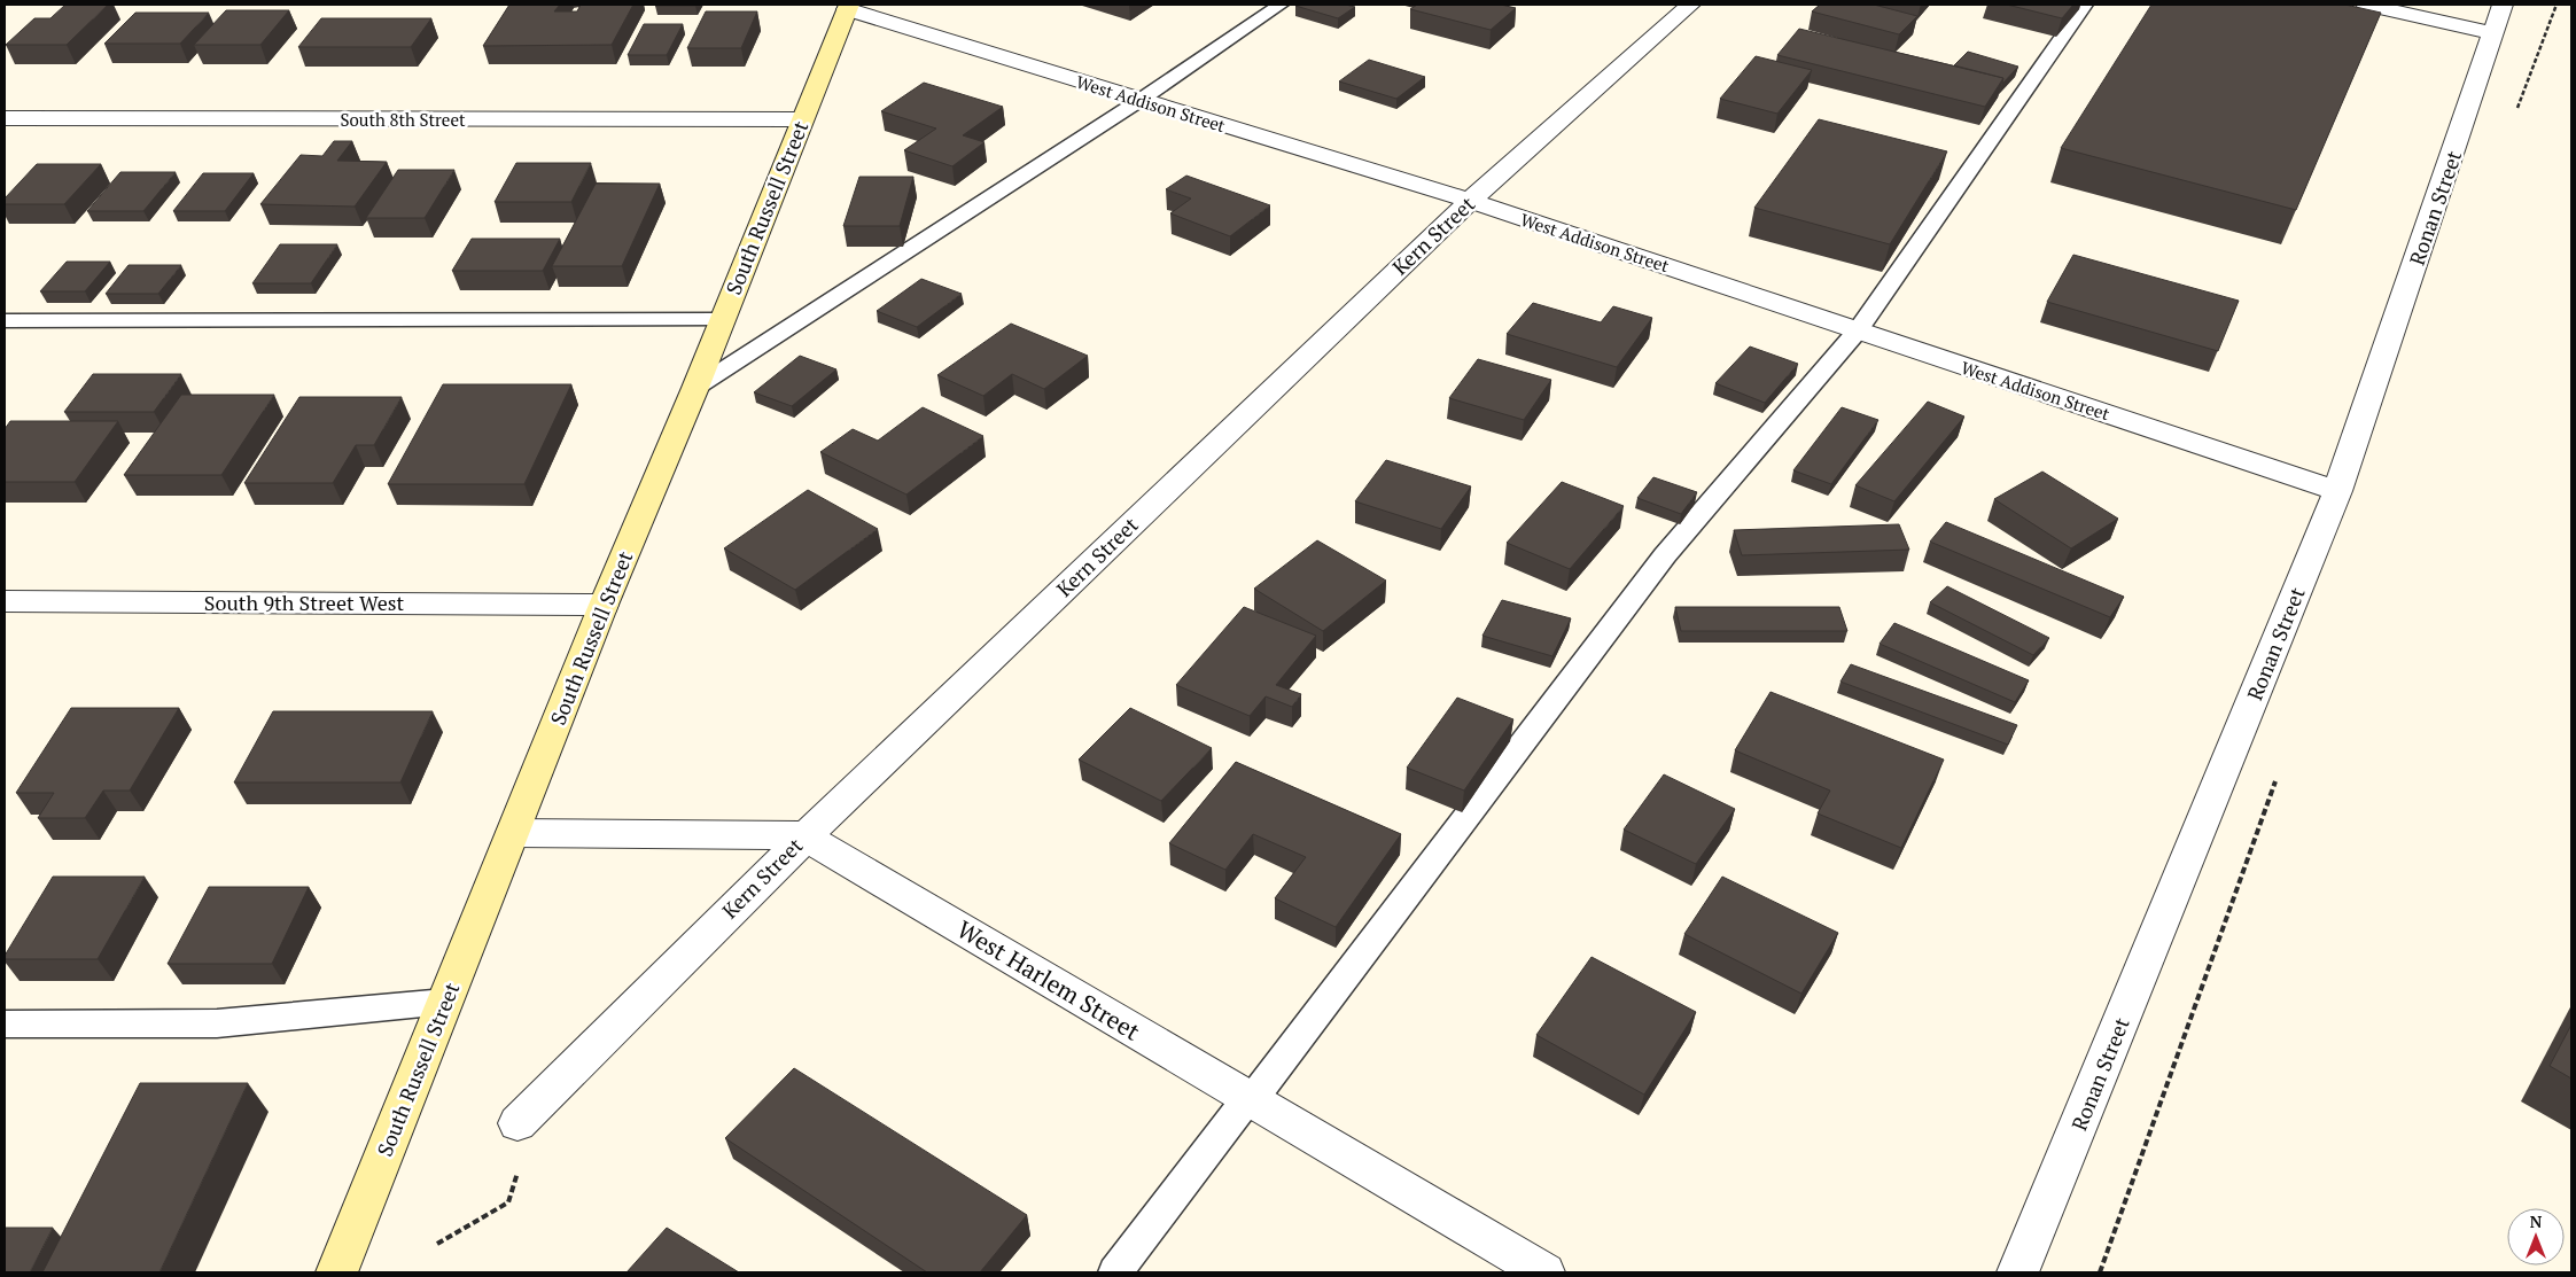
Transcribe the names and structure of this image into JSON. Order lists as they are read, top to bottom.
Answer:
{
  "streets": {
    "main road": ["South Russell Street"],
    "street": [
      "West Addison Street",
      "South 8th Street",
      "Ronan Street",
      "Kern Street",
      "South 9th Street West",
      "West Harlem Street"
    ]
  },
  "crossings": [
    ["West Addison Street", "South Russell Street"],
    ["West Addison Street", "Ronan Street"],
    ["West Addison Street", "Kern Street"],
    ["South 8th Street", "South Russell Street"],
    ["South Russell Street", "South 9th Street West"],
    ["Kern Street", "West Harlem Street"]
  ],
  "north": "top"
}
